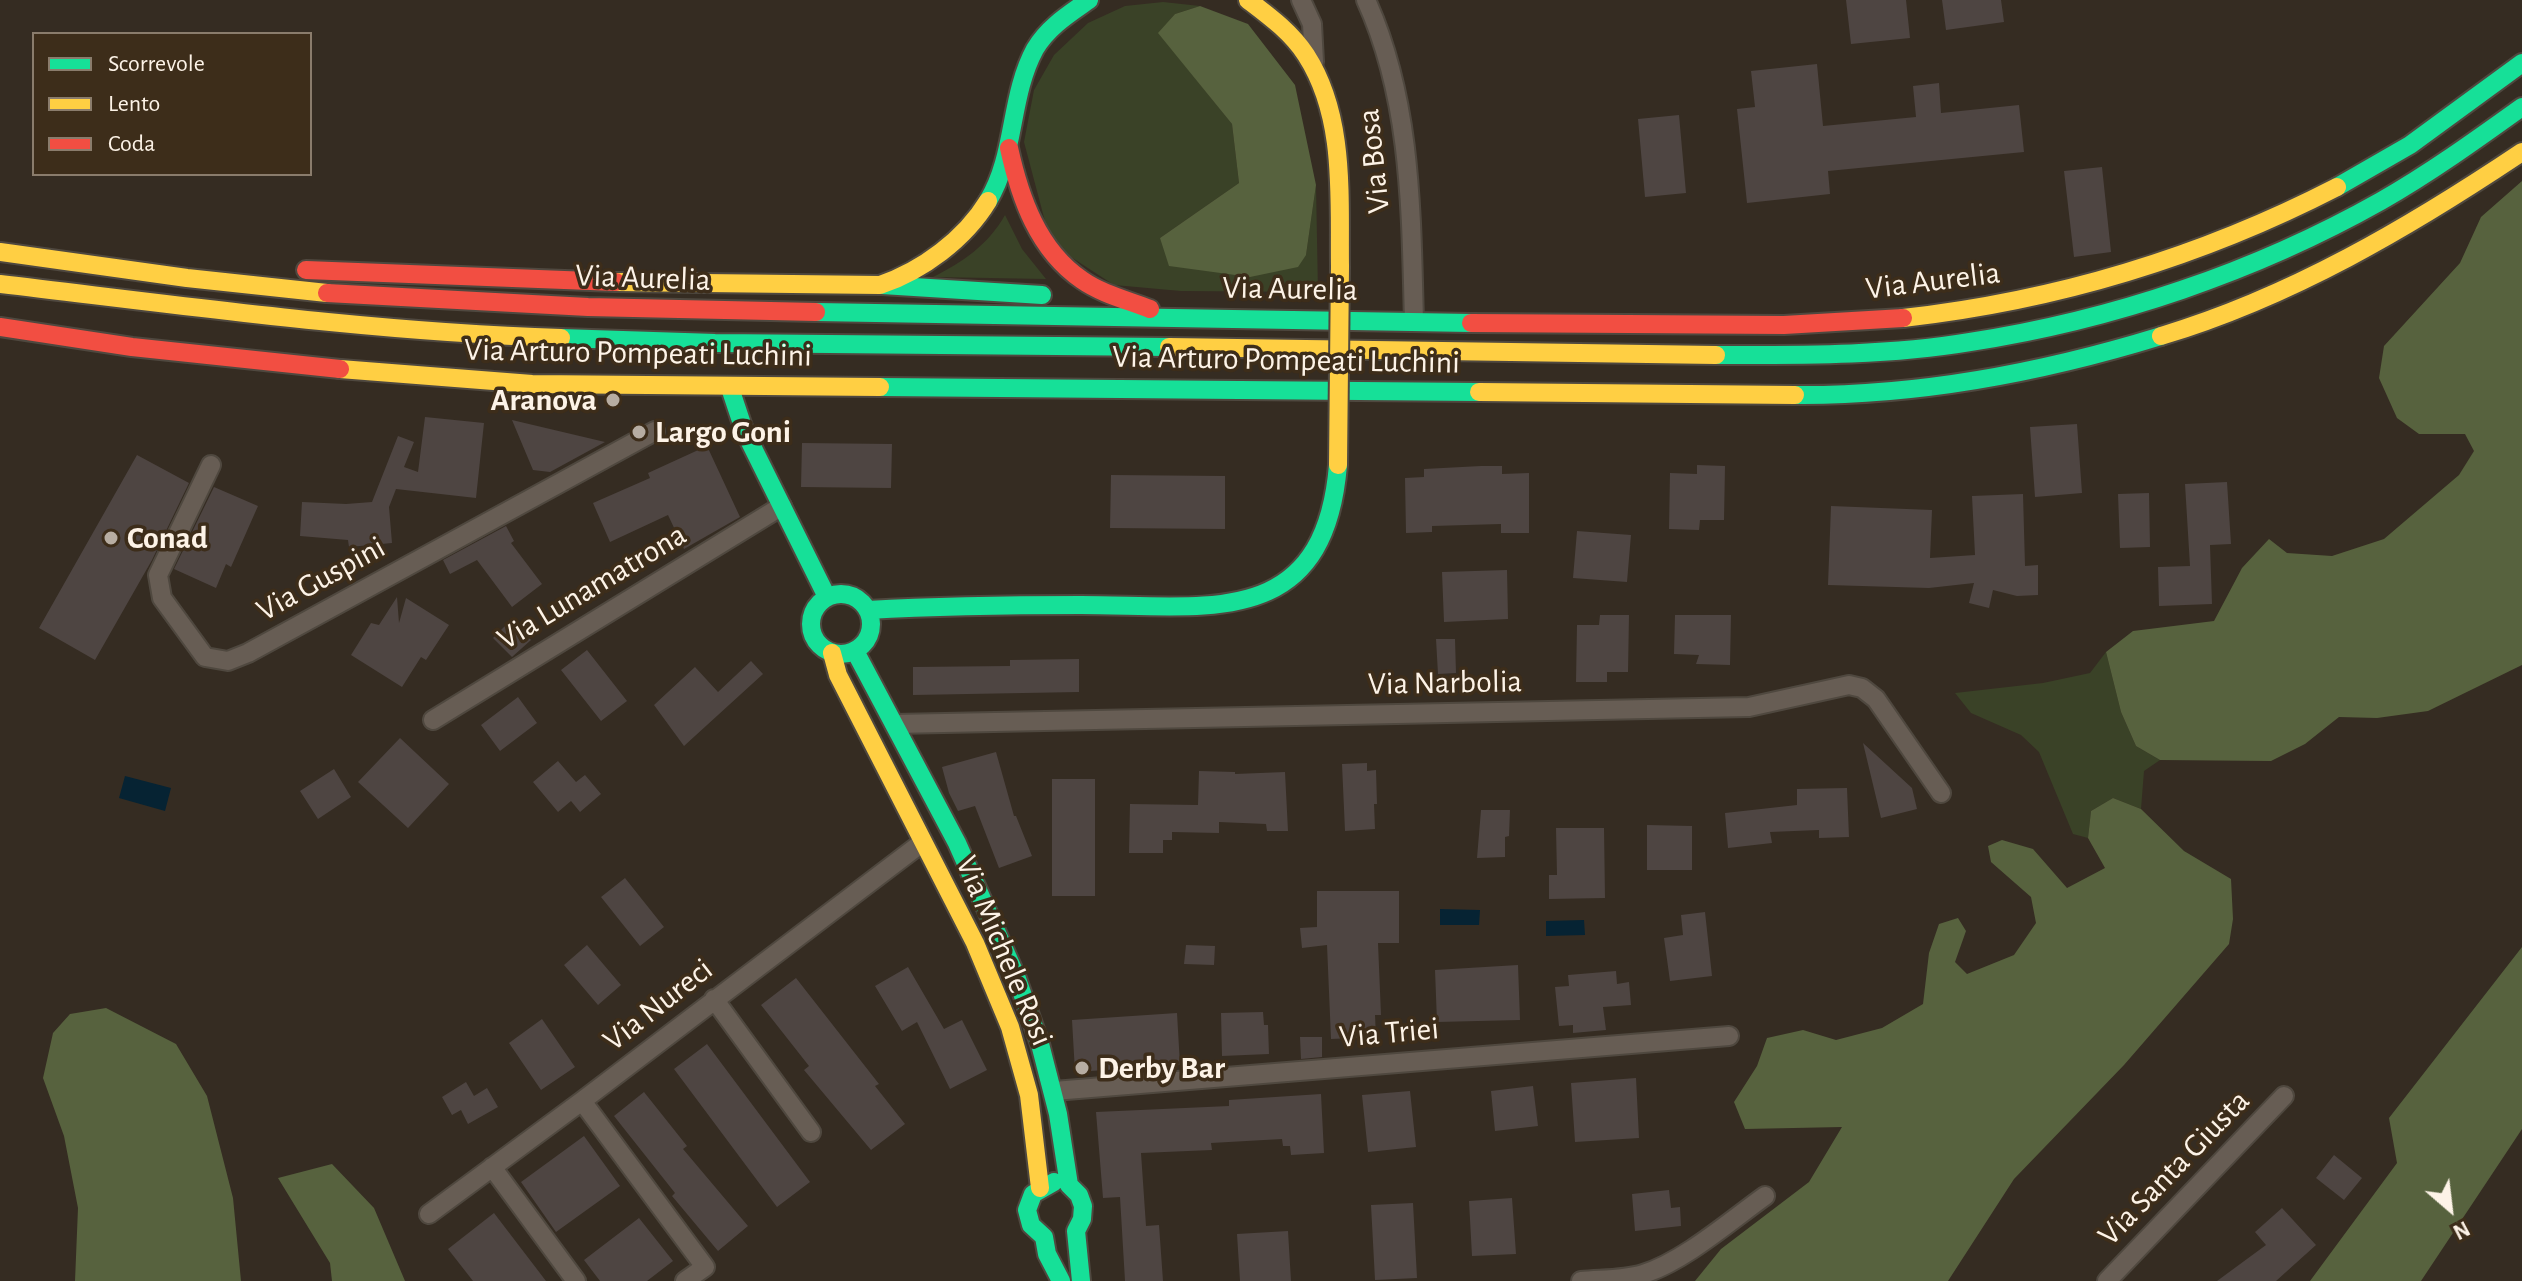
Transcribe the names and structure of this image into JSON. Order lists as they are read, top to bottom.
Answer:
{
  "streets": {
    "main road": ["Via Aurelia", "Via Arturo Pompeati Luchini", "Via Michele Rosi"],
    "street": [
      "Via Bosa",
      "Via Guspini",
      "Via Lunamatrona",
      "Via Narbolia",
      "Via Nureci",
      "Via Triei",
      "Via Santa Giusta"
    ]
  },
  "crossings": [
    ["Via Bosa", "Via Aurelia"],
    ["Via Narbolia", "Via Michele Rosi"],
    ["Via Michele Rosi", "Via Nureci"],
    ["Via Michele Rosi", "Via Triei"]
  ],
  "places": [
    "Aranova",
    "Largo Goni",
    "Conad",
    "Derby Bar"
  ],
  "legend": ["Scorrevole", "Lento", "Coda"],
  "north": "bottom right"
}
